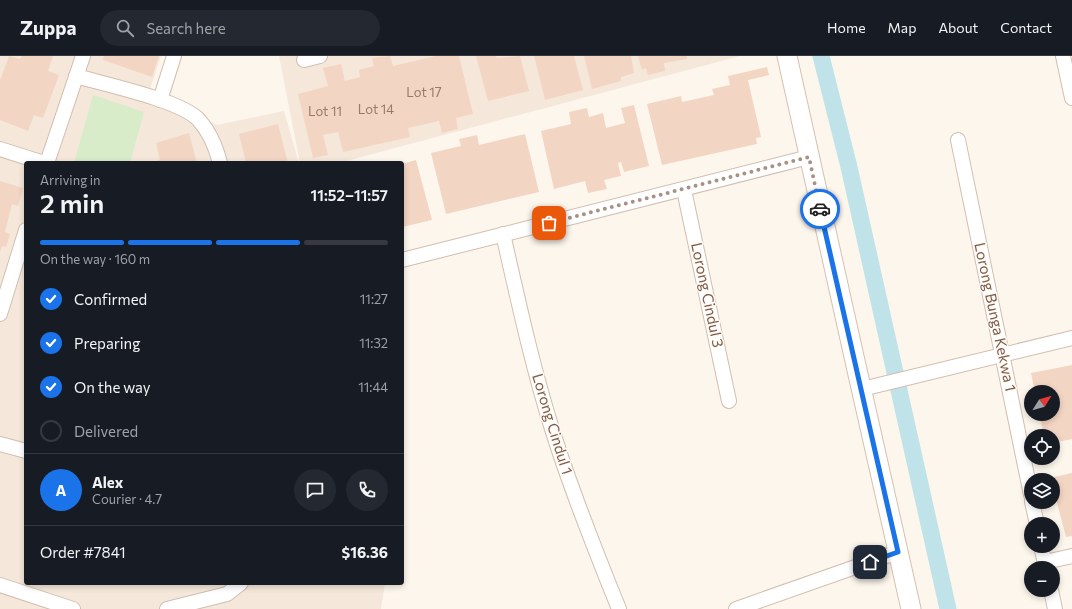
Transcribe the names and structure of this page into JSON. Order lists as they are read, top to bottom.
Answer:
{
  "streets": {
    "street": ["Lorong Cindul 3", "Lorong Bunga Kekwa 1", "Lorong Cindul 1"]
  },
  "house_numbers": ["Lot 17", "Lot 14", "Lot 11"],
  "north": "top right",
  "page": {
    "header": "Zuppa",
    "search": "Search here",
    "nav": [
      "Home",
      "Map",
      "About",
      "Contact"
    ],
    "heading": ["2 min", "Arriving in", "11:52–11:57"],
    "panel": [
      "Alex",
      "Courier · 4.7",
      "Order #7841",
      "$16.36"
    ],
    "bar": "On the way · 160 m",
    "list": [
      ["Confirmed", "11:27"],
      ["Preparing", "11:32"],
      ["On the way", "11:44"],
      "Delivered"
    ],
    "map_buttons": ["+", "−"],
    "round": "A"
  }
}
